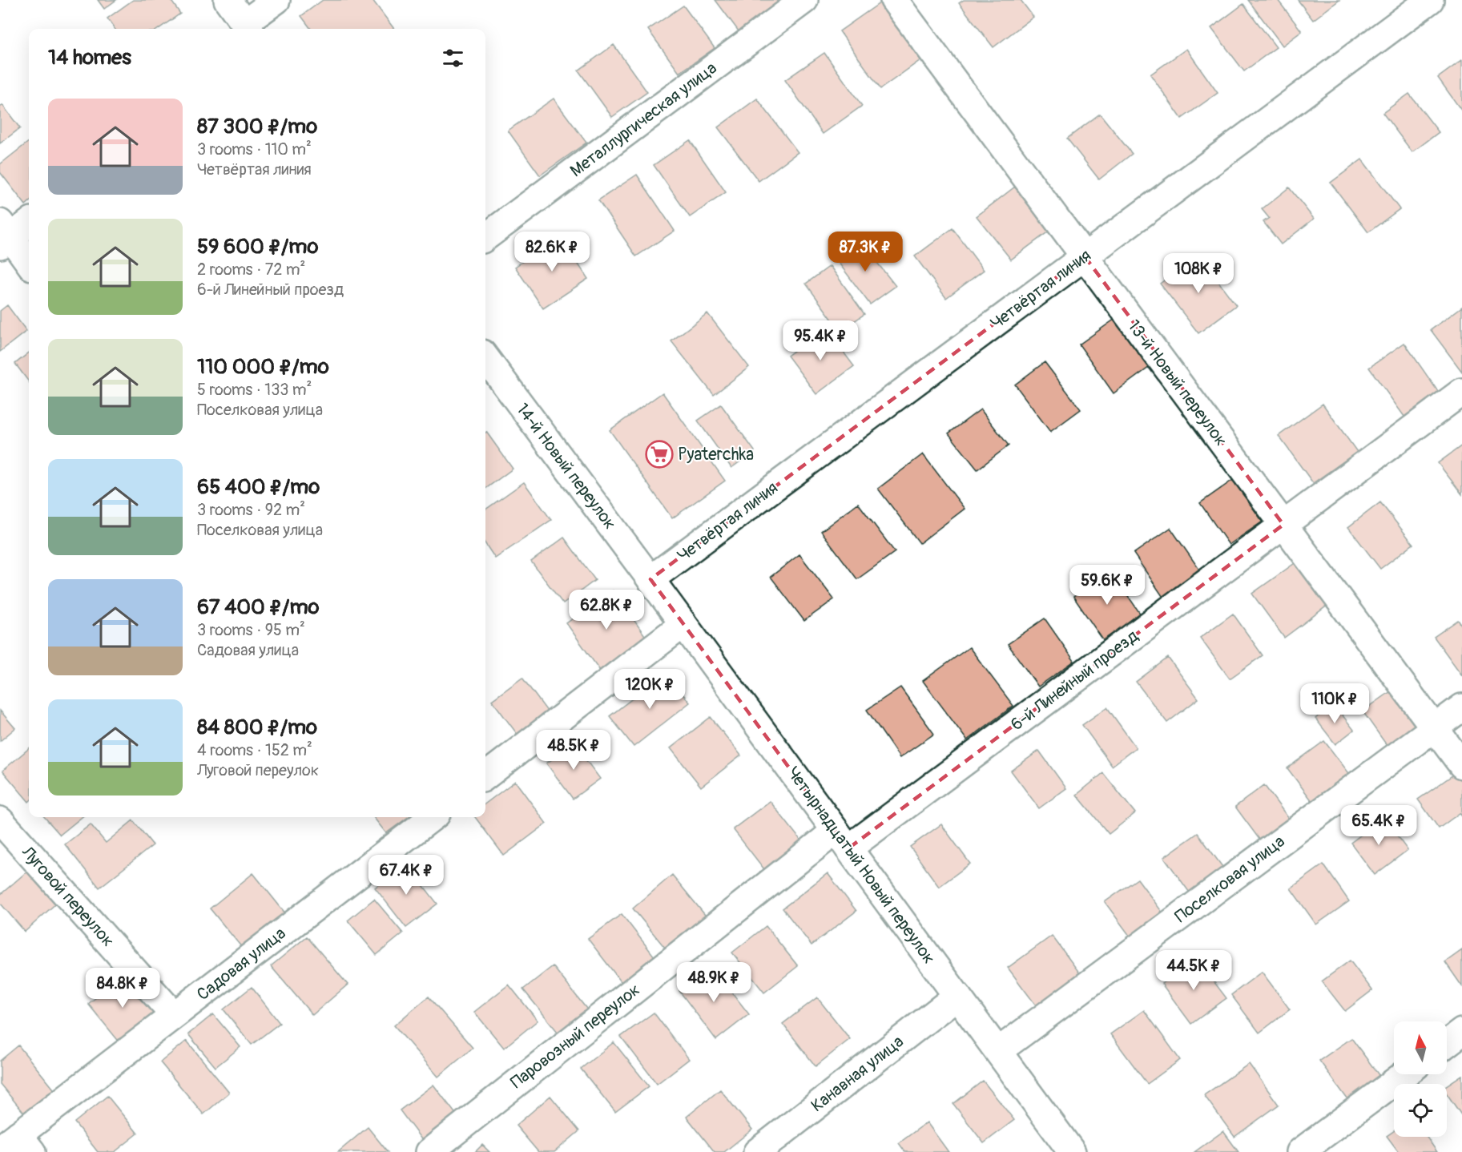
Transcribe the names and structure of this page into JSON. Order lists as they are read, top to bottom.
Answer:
{
  "streets": {
    "street": [
      "Металлургическая улица",
      "Четвёртая линия",
      "13-й Новый переулок",
      "14-й Новый переулок",
      "6-й Линейный проезд",
      "Четырнадцатый Новый переулок",
      "Поселковая улица",
      "Луговой переулок",
      "Садовая улица",
      "Паровозный переулок",
      "Канавная улица"
    ]
  },
  "crossings": [
    ["Четвёртая линия", "13-й Новый переулок"],
    ["Четвёртая линия", "14-й Новый переулок"],
    ["Четвёртая линия", "Четырнадцатый Новый переулок"],
    ["13-й Новый переулок", "6-й Линейный проезд"],
    ["13-й Новый переулок", "Поселковая улица"],
    ["14-й Новый переулок", "Четырнадцатый Новый переулок"],
    ["6-й Линейный проезд", "Четырнадцатый Новый переулок"],
    ["6-й Линейный проезд", "Паровозный переулок"],
    ["Четырнадцатый Новый переулок", "Поселковая улица"],
    ["Четырнадцатый Новый переулок", "Паровозный переулок"],
    ["Четырнадцатый Новый переулок", "Канавная улица"],
    ["Луговой переулок", "Садовая улица"]
  ],
  "places": {
    "supermarket": ["Pyaterchka"]
  },
  "north": "top",
  "page": {
    "heading": "14 homes",
    "list": [
      {
        "name": "87 300 ₽/mo",
        "note": "3 rooms · 110 m² · Четвёртая линия"
      },
      {
        "name": "59 600 ₽/mo",
        "note": "2 rooms · 72 m² · 6-й Линейный проезд"
      },
      {
        "name": "110 000 ₽/mo",
        "note": "5 rooms · 133 m² · Поселковая улица"
      },
      {
        "name": "65 400 ₽/mo",
        "note": "3 rooms · 92 m² · Поселковая улица"
      },
      {
        "name": "67 400 ₽/mo",
        "note": "3 rooms · 95 m² · Садовая улица"
      },
      {
        "name": "84 800 ₽/mo",
        "note": "4 rooms · 152 m² · Луговой переулок"
      }
    ],
    "price": [
      "82.6K ₽",
      "87.3K ₽",
      "108K ₽",
      "95.4K ₽",
      "59.6K ₽",
      "62.8K ₽",
      "120K ₽",
      "110K ₽",
      "48.5K ₽",
      "65.4K ₽",
      "67.4K ₽",
      "44.5K ₽",
      "48.9K ₽",
      "84.8K ₽"
    ]
  }
}
